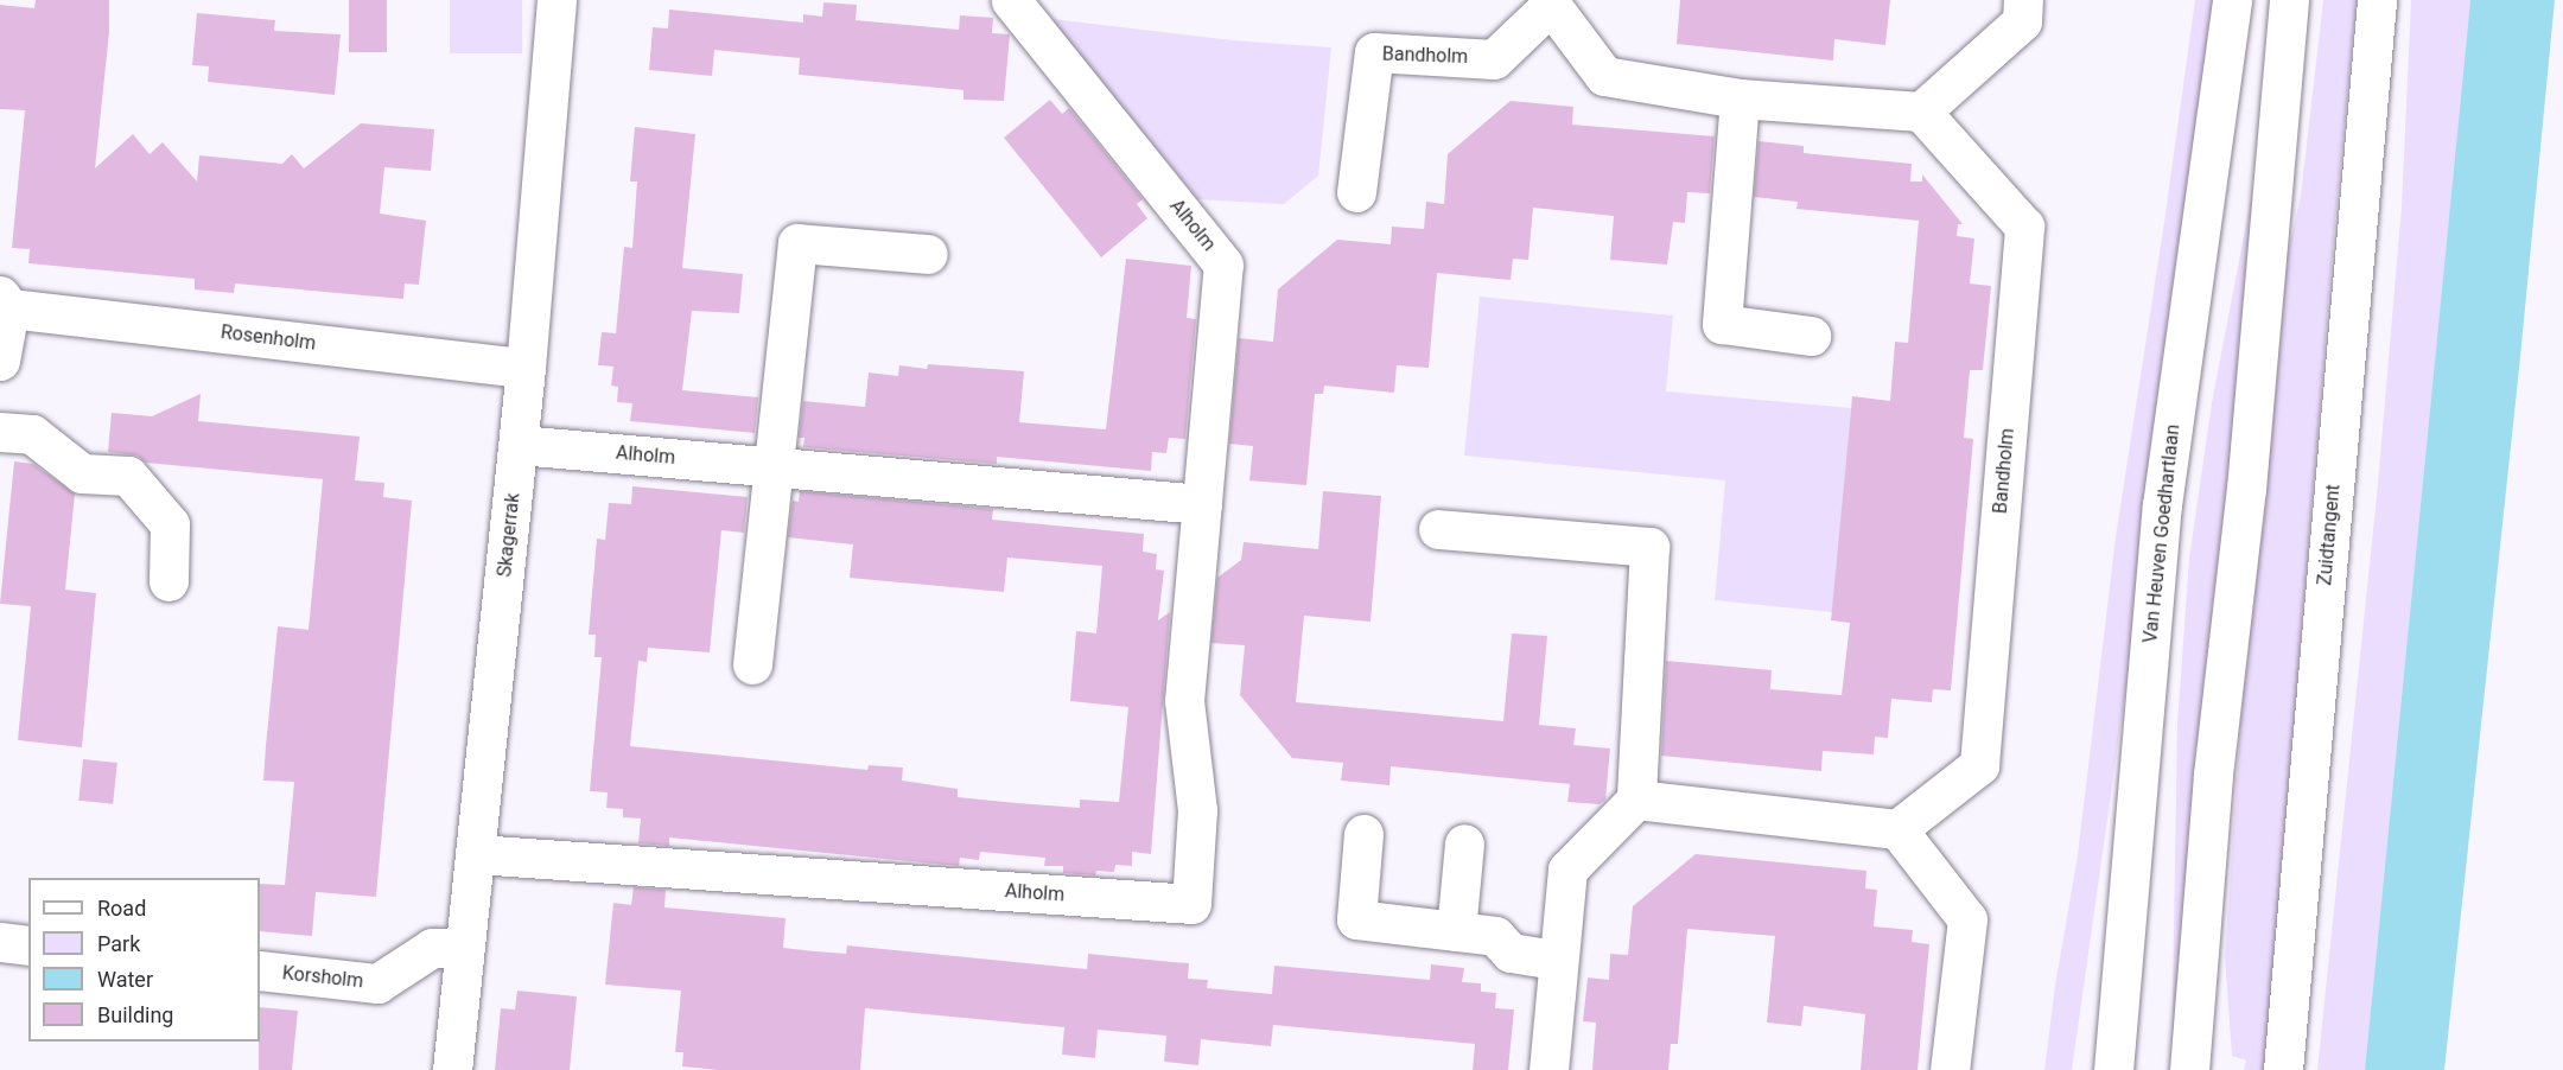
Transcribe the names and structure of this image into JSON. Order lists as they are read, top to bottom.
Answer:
{
  "streets": {
    "street": [
      "Bandholm",
      "Alholm",
      "Rosenholm",
      "Van Heuven Goedhartlaan",
      "Skagerrak",
      "Zuidtangent",
      "Korsholm"
    ]
  },
  "crossings": [
    ["Alholm", "Skagerrak"],
    ["Rosenholm", "Skagerrak"],
    ["Skagerrak", "Korsholm"]
  ],
  "legend": [
    "Road",
    "Park",
    "Water",
    "Building"
  ]
}
